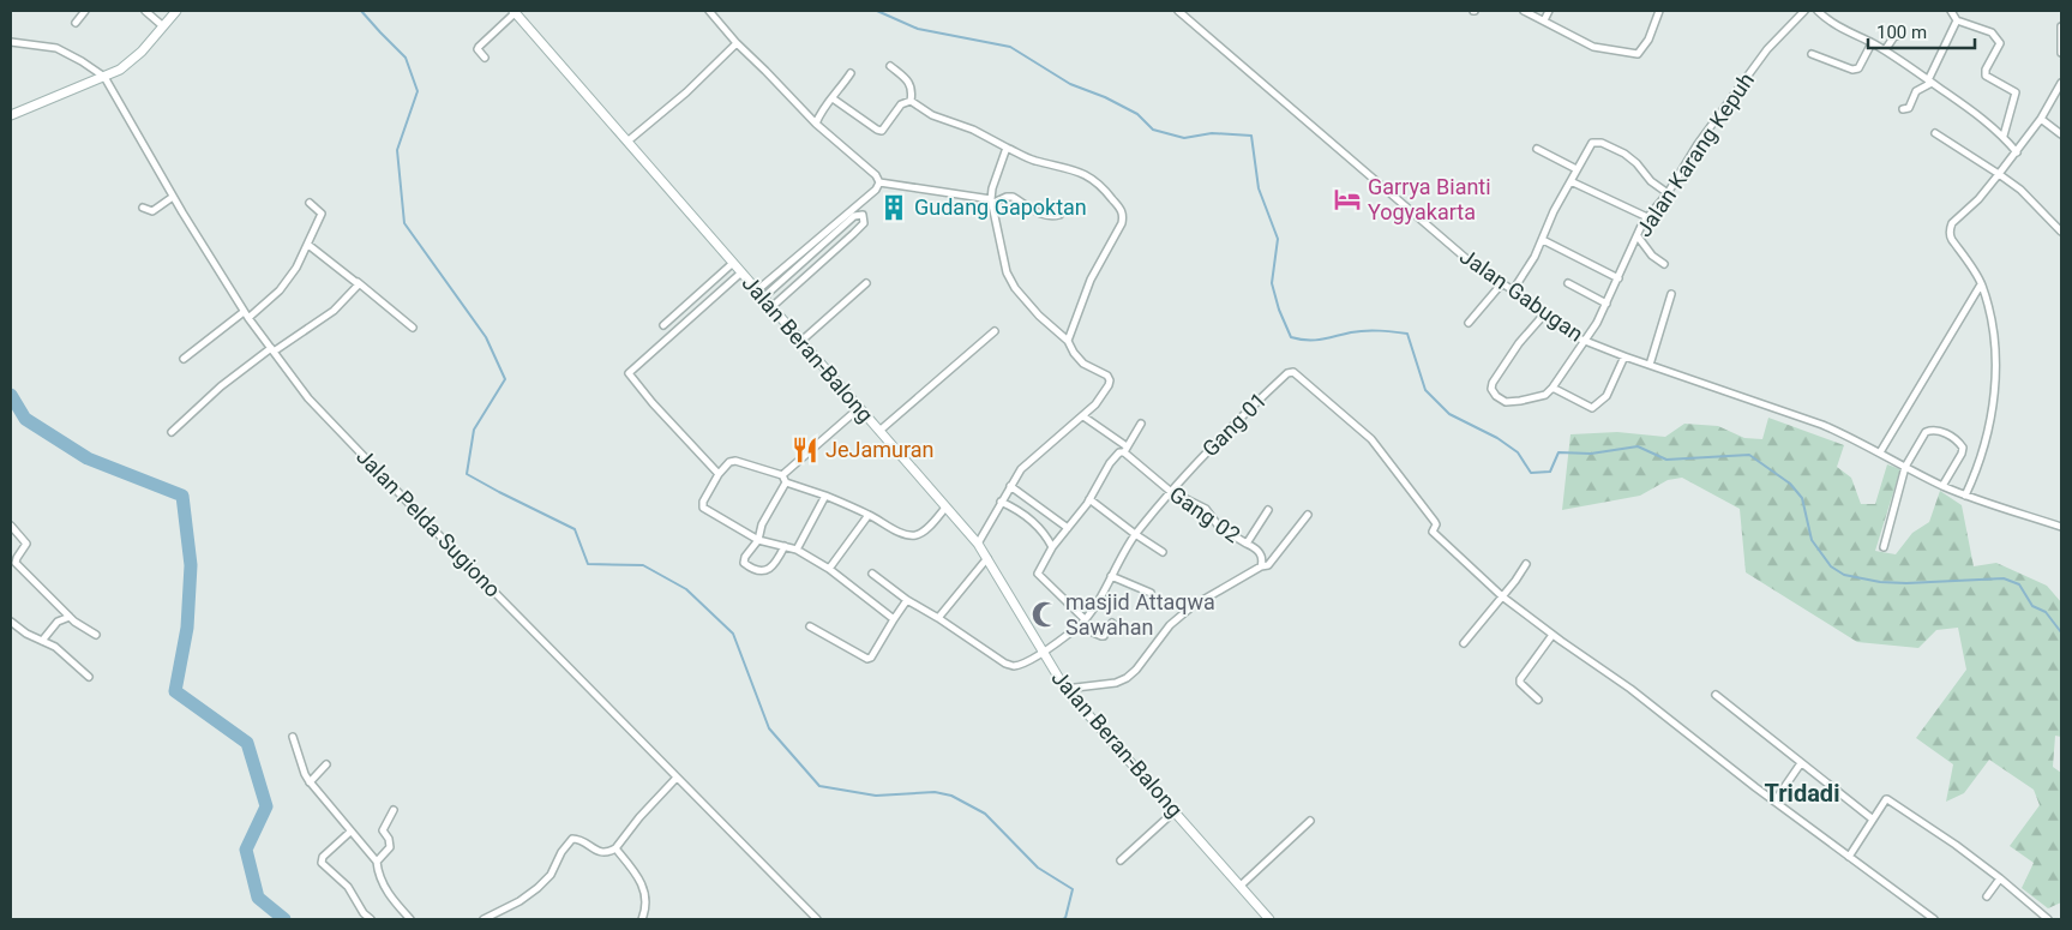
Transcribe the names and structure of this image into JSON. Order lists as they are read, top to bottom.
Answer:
{
  "streets": {
    "main road": ["Jalan Beran-Balong"],
    "street": [
      "Jalan Karang Kepuh",
      "Jalan Gabugan",
      "Gang 01",
      "Gang 02",
      "Jalan Pelda Sugiono"
    ]
  },
  "crossings": [
    ["Jalan Karang Kepuh", "Jalan Gabugan"],
    ["Jalan Beran-Balong", "Gang 01"],
    ["Gang 01", "Gang 02"]
  ],
  "districts": ["Tridadi"],
  "places": {
    "hotel": ["Garrya Bianti Yogyakarta"],
    "building": ["Gudang Gapoktan"],
    "restaurant": ["JeJamuran"],
    "mosque": ["masjid Attaqwa Sawahan"]
  },
  "scale_bar": "100 m"
}
